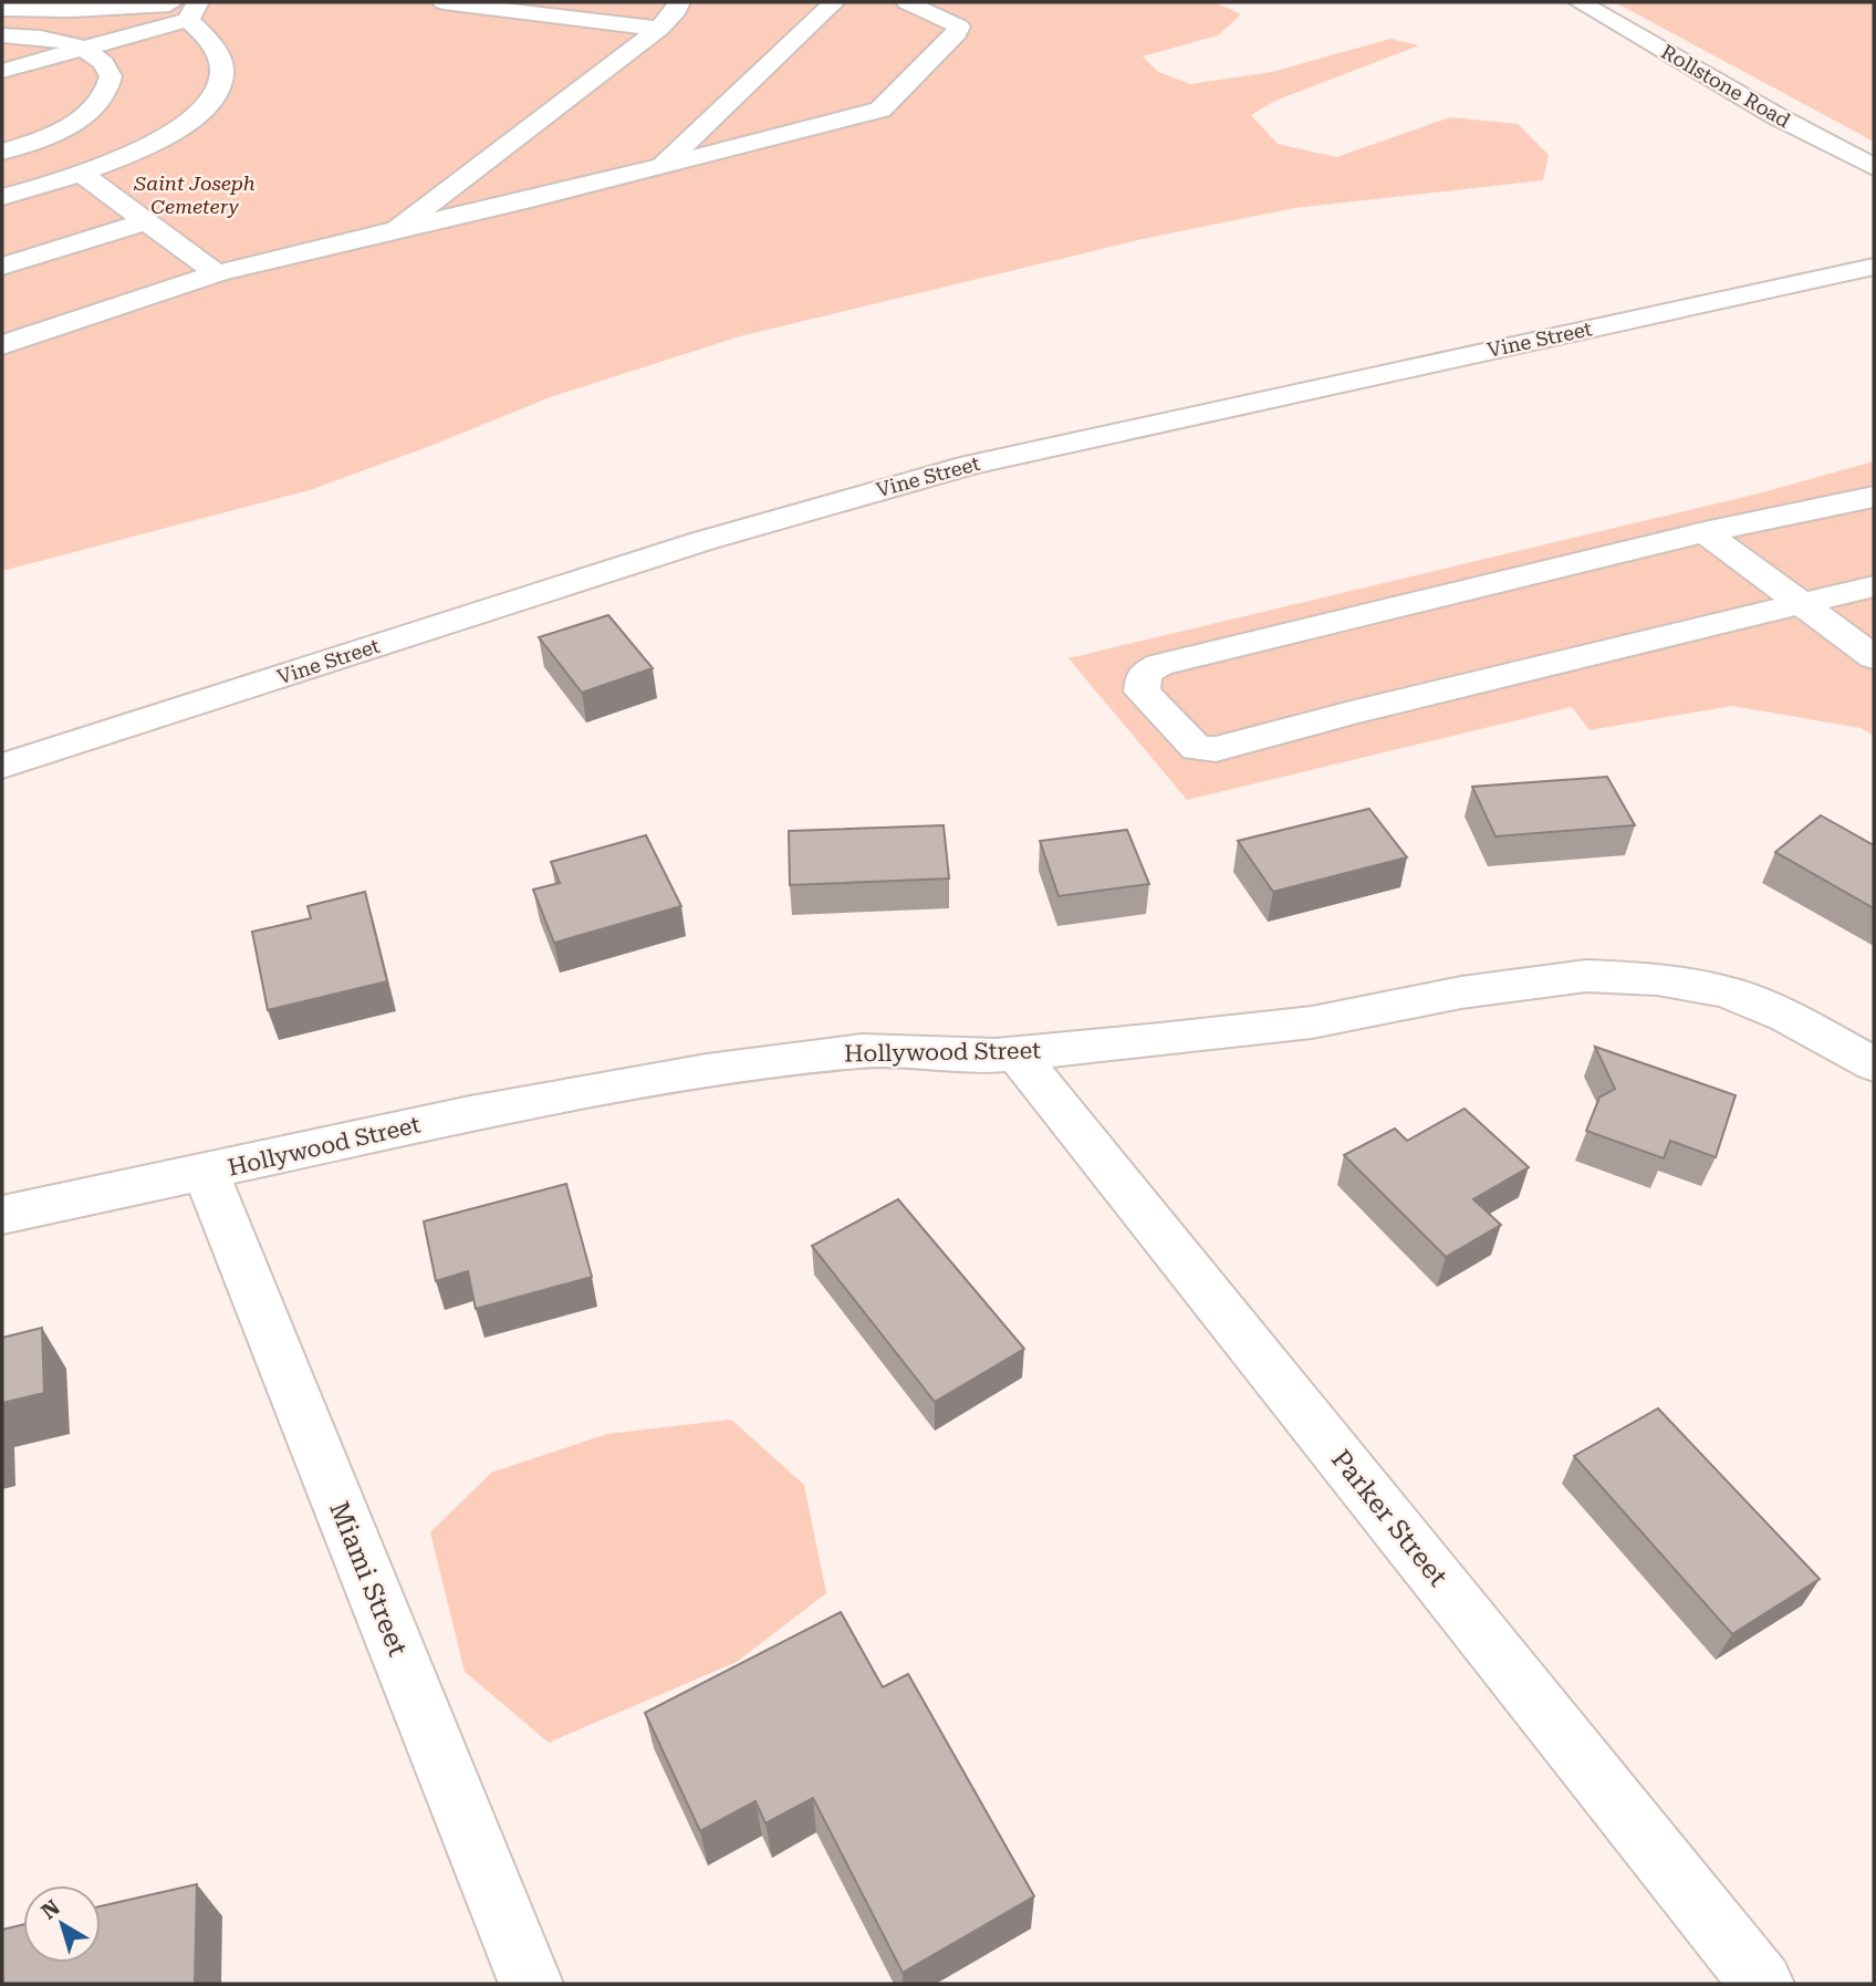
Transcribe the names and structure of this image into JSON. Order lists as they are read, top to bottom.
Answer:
{
  "streets": {
    "street": [
      "Rollstone Road",
      "Vine Street",
      "Hollywood Street",
      "Parker Street",
      "Miami Street"
    ]
  },
  "crossings": [
    ["Hollywood Street", "Parker Street"],
    ["Hollywood Street", "Miami Street"]
  ],
  "parks": ["Saint Joseph Cemetery"],
  "north": "top left"
}
